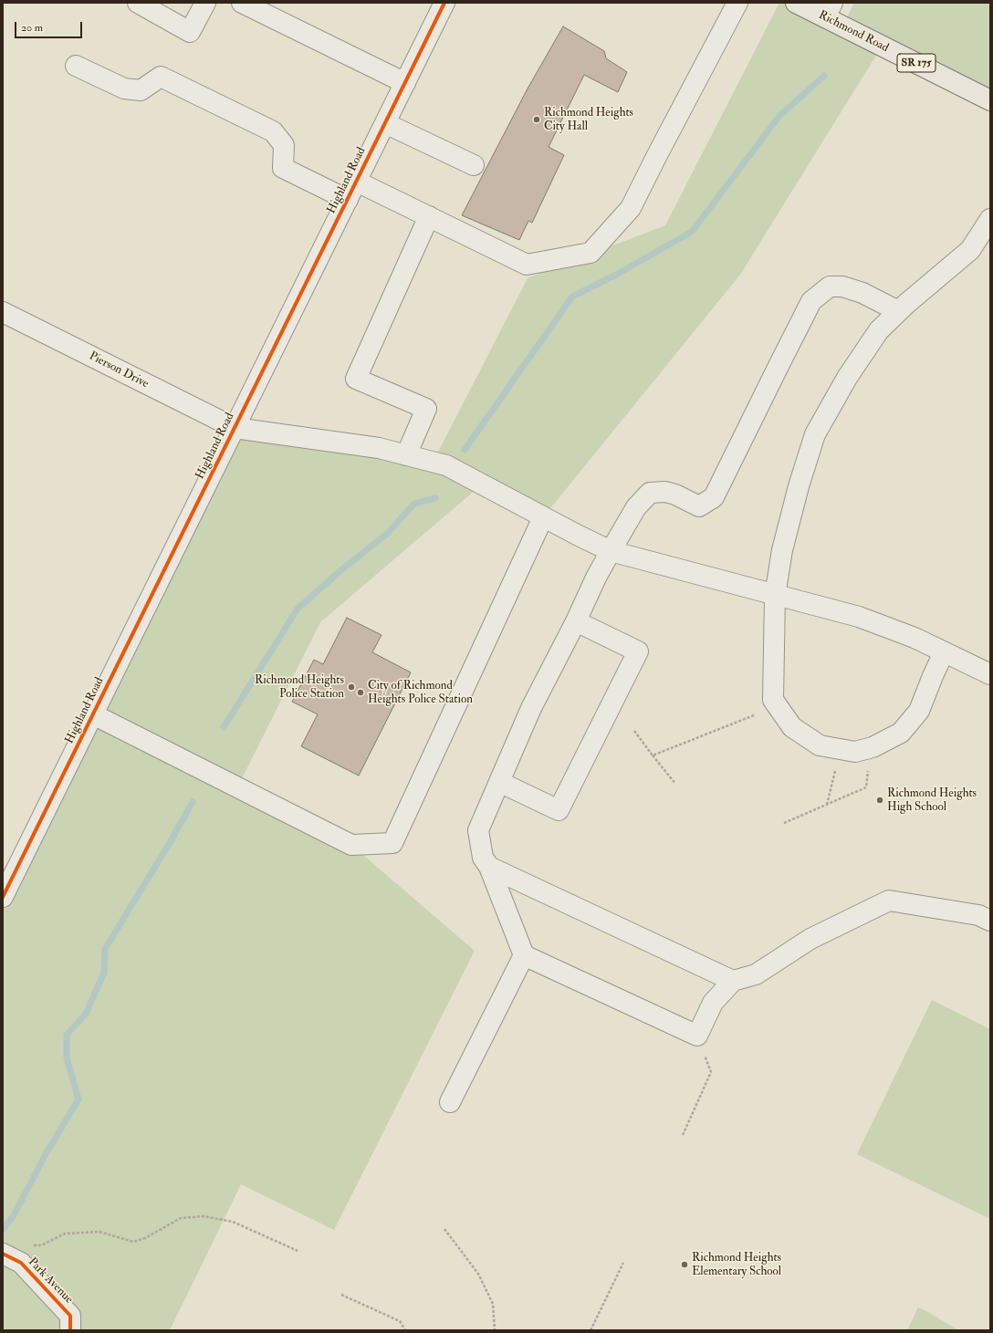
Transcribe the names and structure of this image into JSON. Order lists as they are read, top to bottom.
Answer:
{
  "streets": {
    "main road": ["Richmond Road", "SR 175"],
    "street": ["Highland Road", "Pierson Drive", "Park Avenue"]
  },
  "crossings": [
    ["Highland Road", "Pierson Drive"]
  ],
  "places": [
    "Richmond Heights City Hall",
    "Richmond Heights Police Station",
    "City of Richmond Heights Police Station",
    "Richmond Heights High School",
    "Richmond Heights Elementary School"
  ],
  "scale_bar": "20 m"
}
